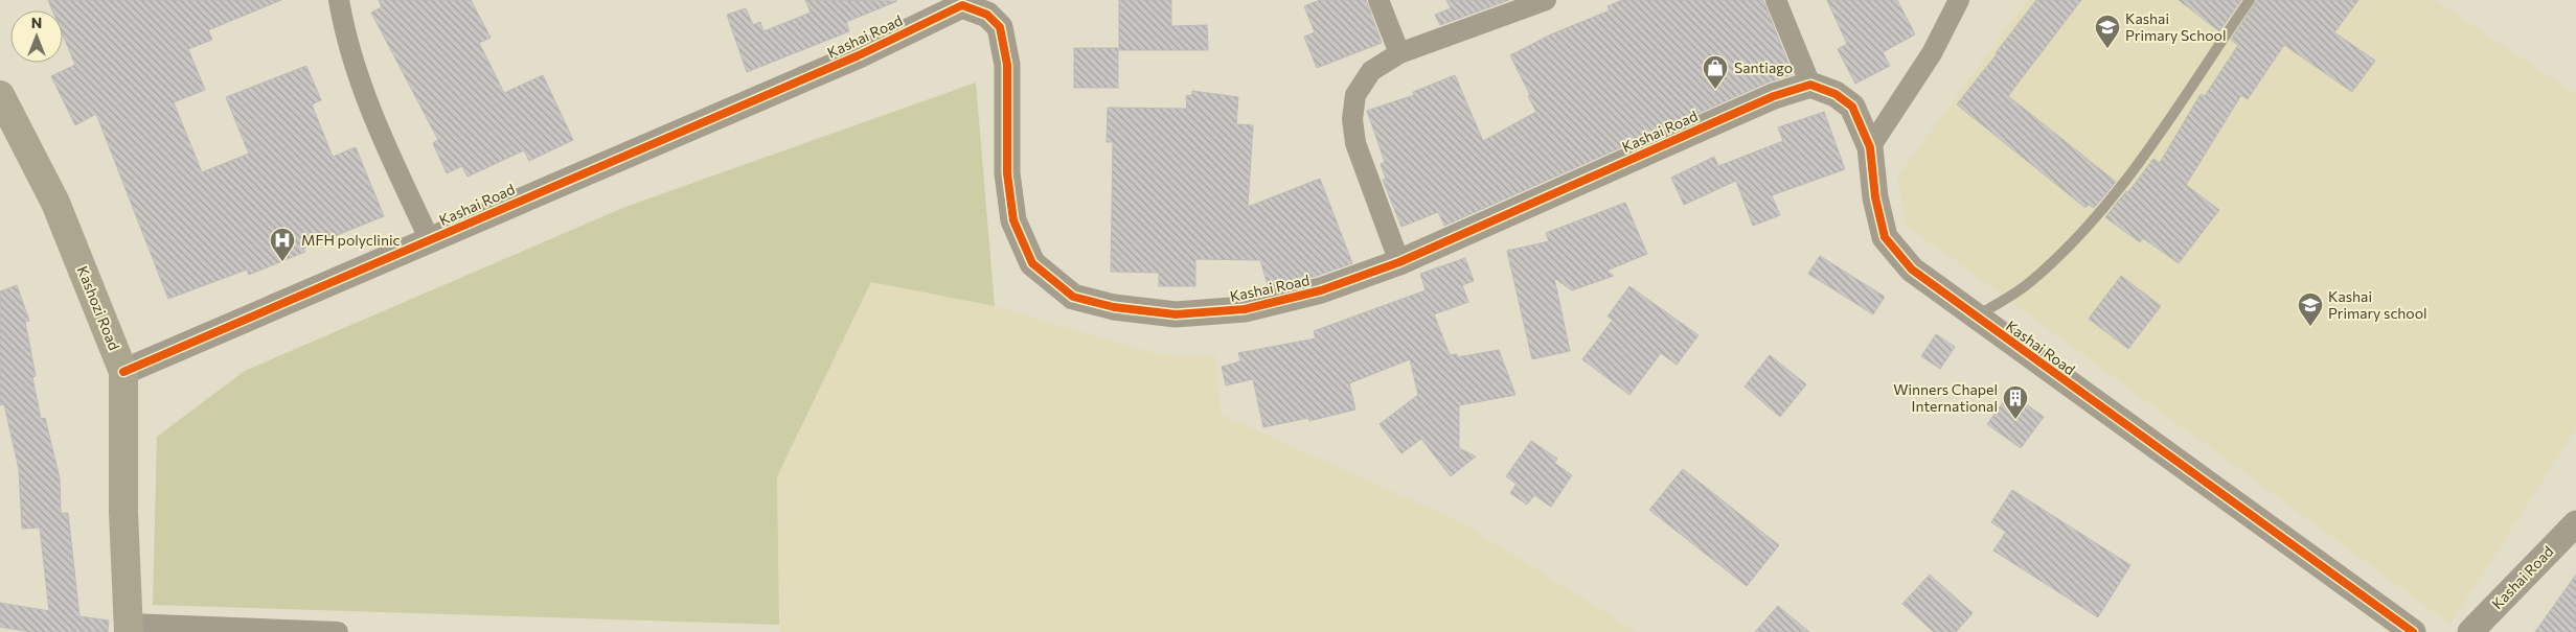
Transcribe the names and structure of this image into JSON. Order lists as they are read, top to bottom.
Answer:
{
  "streets": {
    "main road": ["Kashozi Road"],
    "street": ["Kashai Road"]
  },
  "crossings": [
    ["Kashai Road", "Kashozi Road"]
  ],
  "places": {
    "school or university": ["Kashai Primary School", "Kashai Primary school"],
    "shop": ["Santiago"],
    "hospital": ["MFH polyclinic"],
    "building": ["Winners Chapel International"]
  },
  "north": "top"
}
